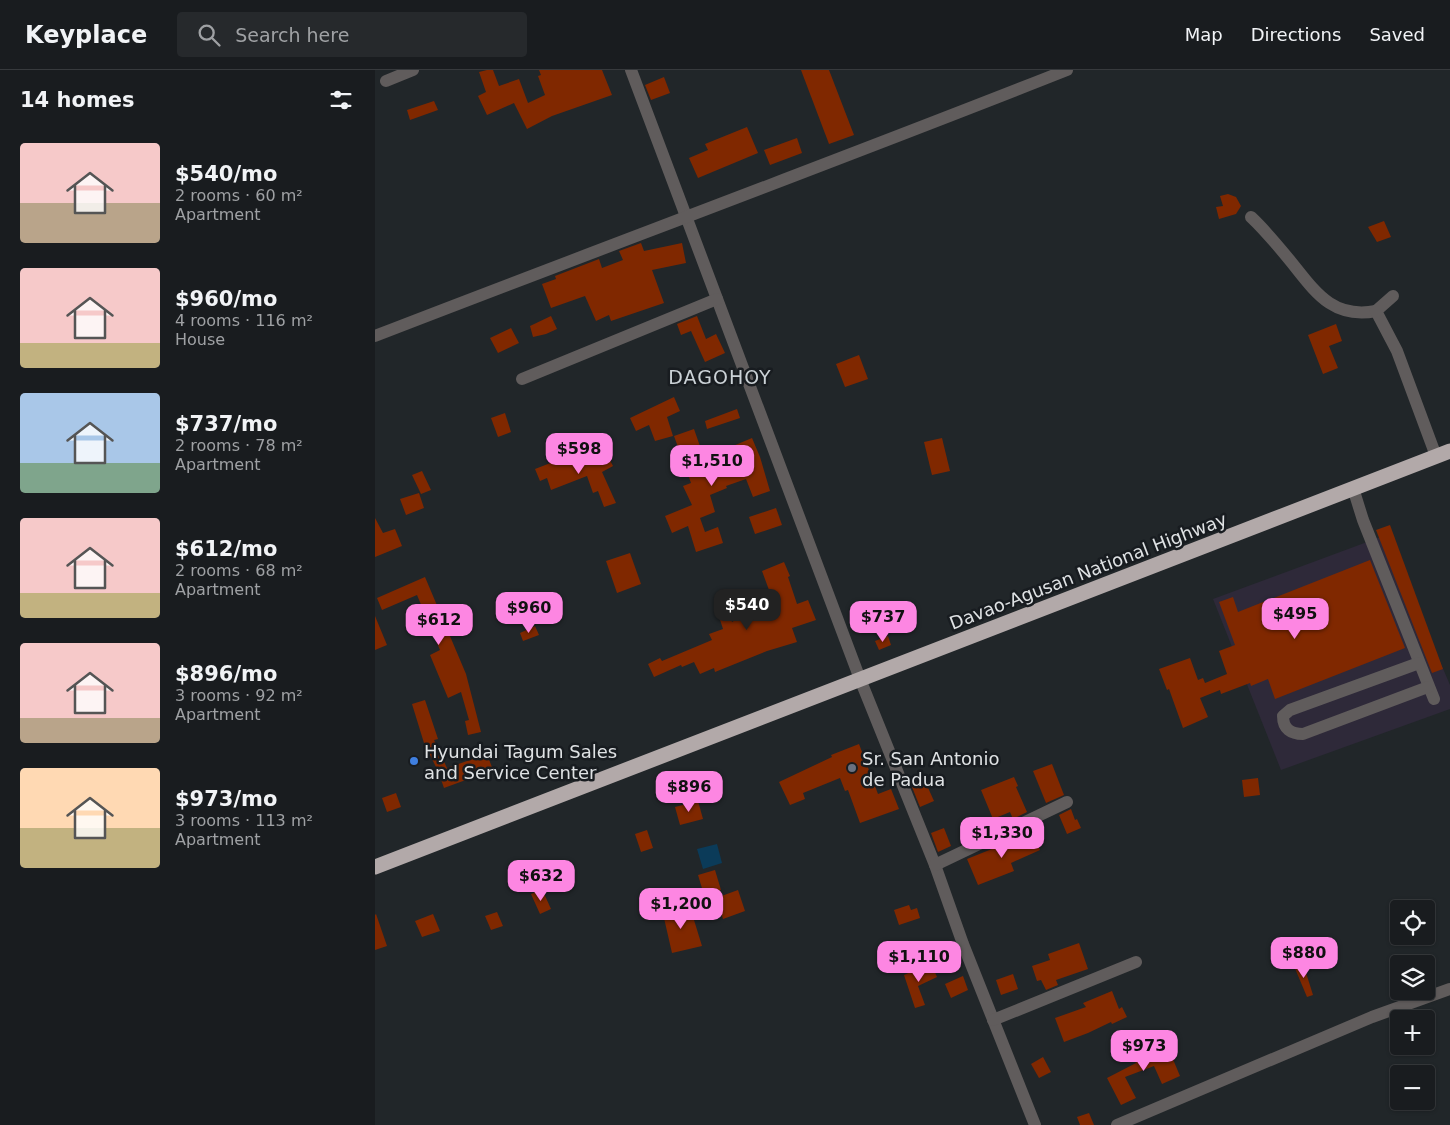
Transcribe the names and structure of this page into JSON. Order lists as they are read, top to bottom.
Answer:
{
  "streets": {
    "highway": ["Davao-Agusan National Highway"]
  },
  "districts": ["DAGOHOY"],
  "places": ["Hyundai Tagum Sales and Service Center", "Sr. San Antonio de Padua"],
  "page": {
    "header": "Keyplace",
    "search": "Search here",
    "nav": ["Map", "Directions", "Saved"],
    "heading": "14 homes",
    "list": [
      {
        "name": "$540/mo",
        "note": "2 rooms · 60 m² · Apartment"
      },
      {
        "name": "$960/mo",
        "note": "4 rooms · 116 m² · House"
      },
      {
        "name": "$737/mo",
        "note": "2 rooms · 78 m² · Apartment"
      },
      {
        "name": "$612/mo",
        "note": "2 rooms · 68 m² · Apartment"
      },
      {
        "name": "$896/mo",
        "note": "3 rooms · 92 m² · Apartment"
      },
      {
        "name": "$973/mo",
        "note": "3 rooms · 113 m² · Apartment"
      }
    ],
    "price": [
      "$598",
      "$1,510",
      "$540",
      "$960",
      "$495",
      "$737",
      "$612",
      "$896",
      "$1,330",
      "$632",
      "$1,200",
      "$880",
      "$1,110",
      "$973"
    ],
    "map_buttons": ["+", "−"]
  }
}
